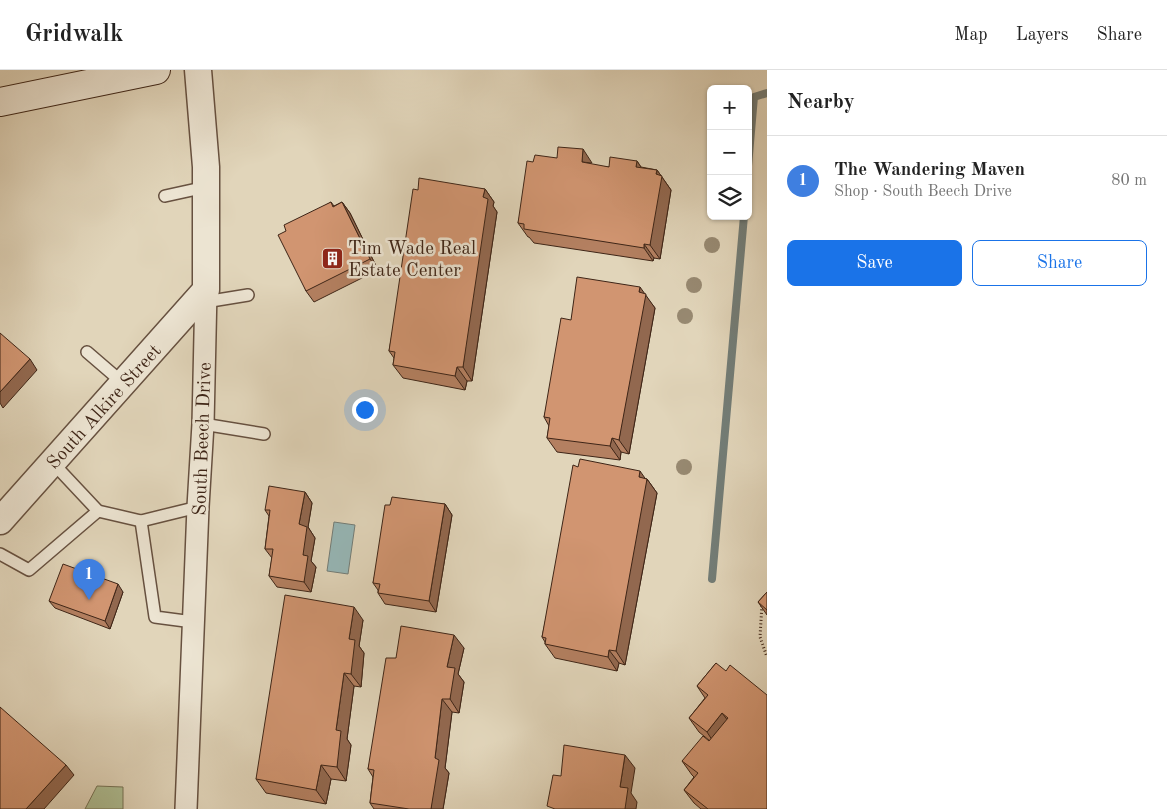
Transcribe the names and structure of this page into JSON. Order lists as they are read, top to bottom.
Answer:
{
  "streets": {
    "street": ["South Alkire Street", "South Beech Drive"]
  },
  "crossings": [
    ["South Alkire Street", "South Beech Drive"]
  ],
  "places": {
    "building": ["Tim Wade Real Estate Center"]
  },
  "page": {
    "header": "Gridwalk",
    "nav": ["Map", "Layers", "Share"],
    "heading": "Nearby",
    "map_buttons": ["+", "−"],
    "list": [
      {
        "mark": "1",
        "name": "The Wandering Maven",
        "note": "Shop · South Beech Drive",
        "value": "80 m"
      }
    ],
    "buttons": ["Save", "Share"],
    "pins": "1"
  }
}
